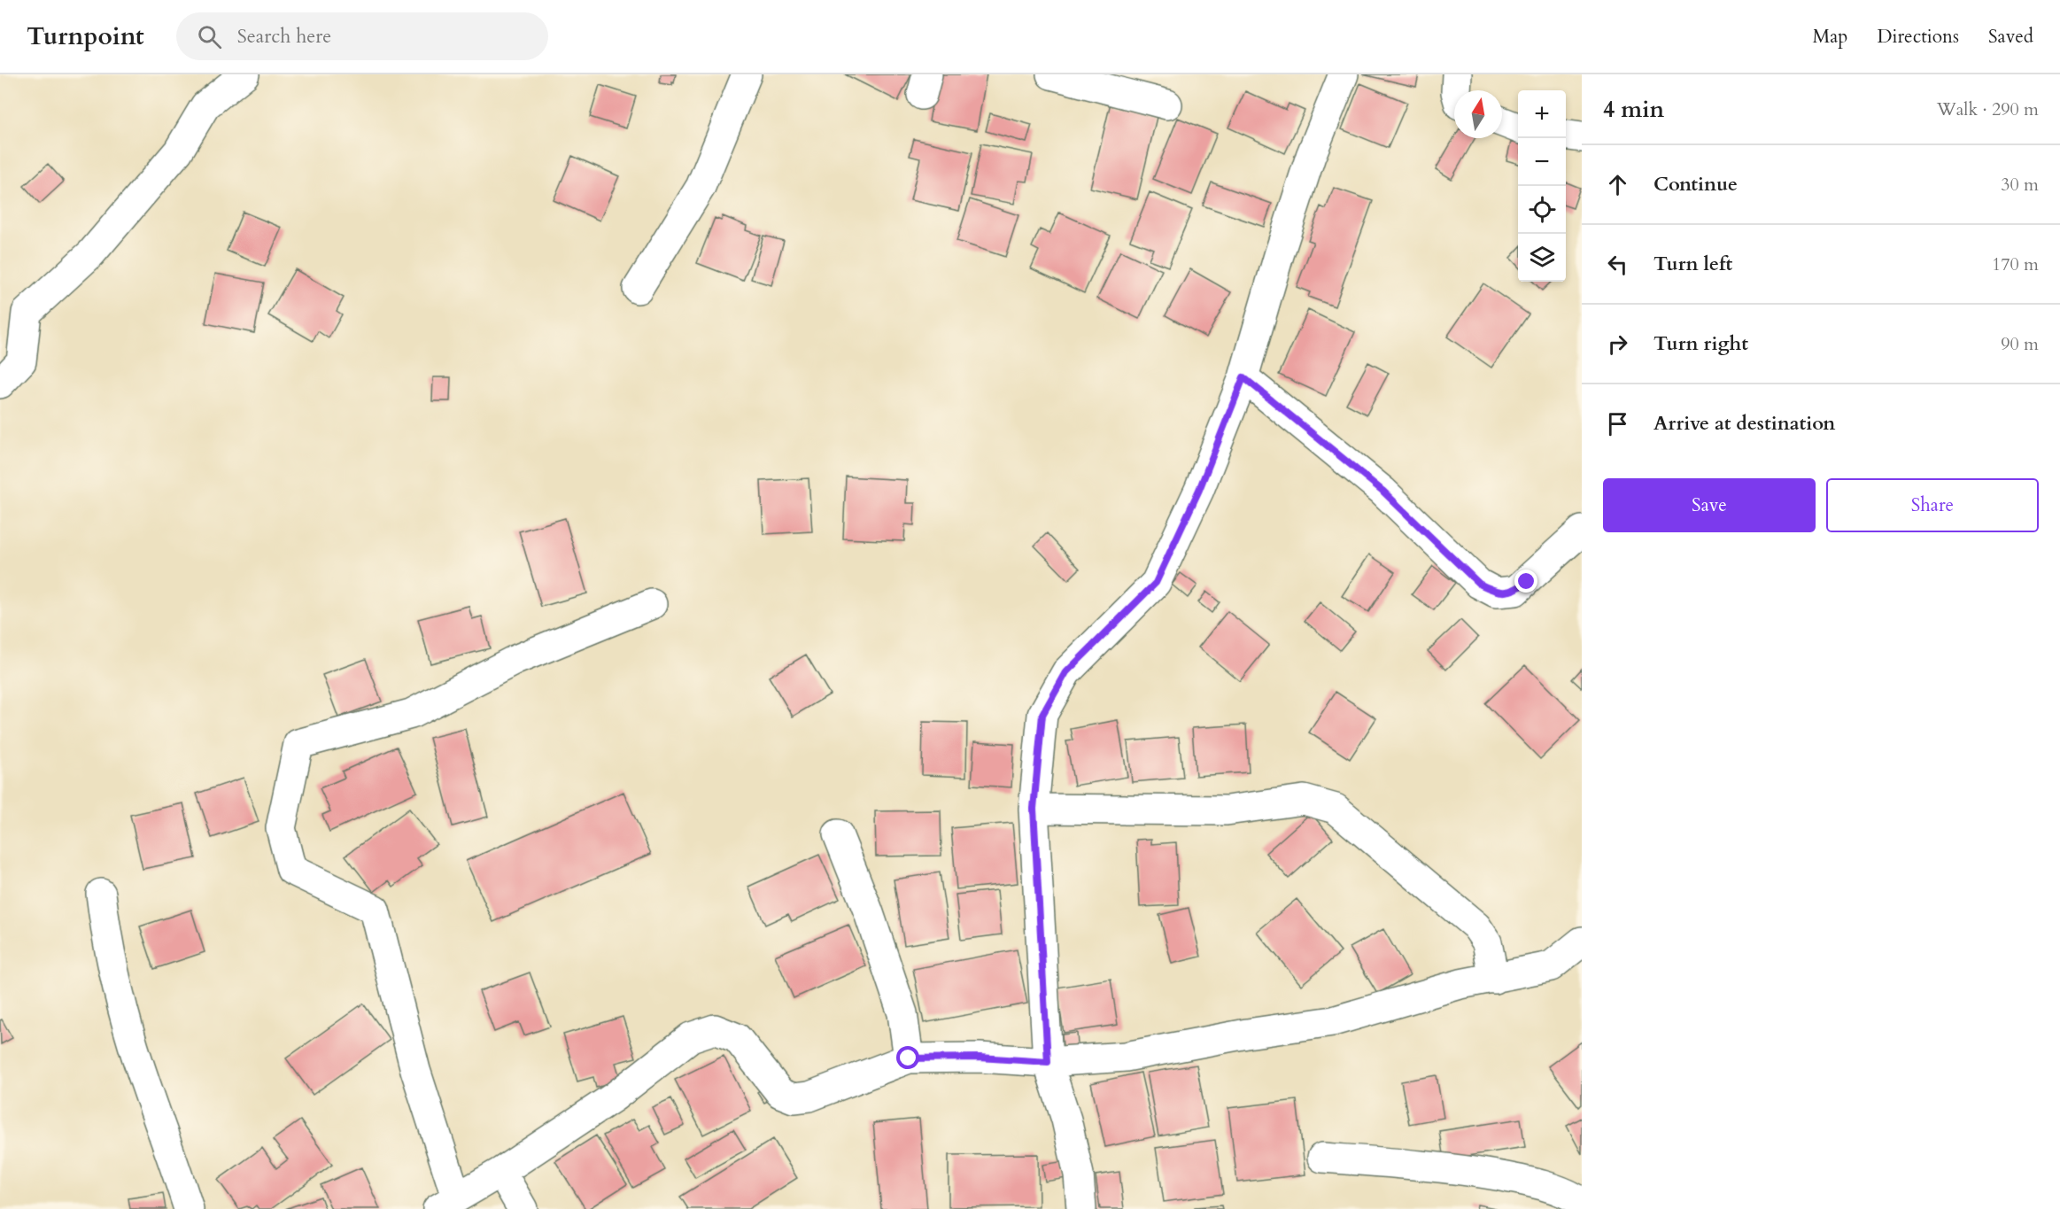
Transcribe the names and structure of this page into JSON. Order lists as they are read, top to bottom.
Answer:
{
  "north": "top",
  "page": {
    "header": "Turnpoint",
    "search": "Search here",
    "nav": ["Map", "Directions", "Saved"],
    "heading": ["4 min", "Walk · 290 m"],
    "map_buttons": ["+", "−"],
    "list": [
      ["Continue", "30 m"],
      ["Turn left", "170 m"],
      ["Turn right", "90 m"],
      "Arrive at destination"
    ],
    "buttons": ["Save", "Share"]
  }
}
